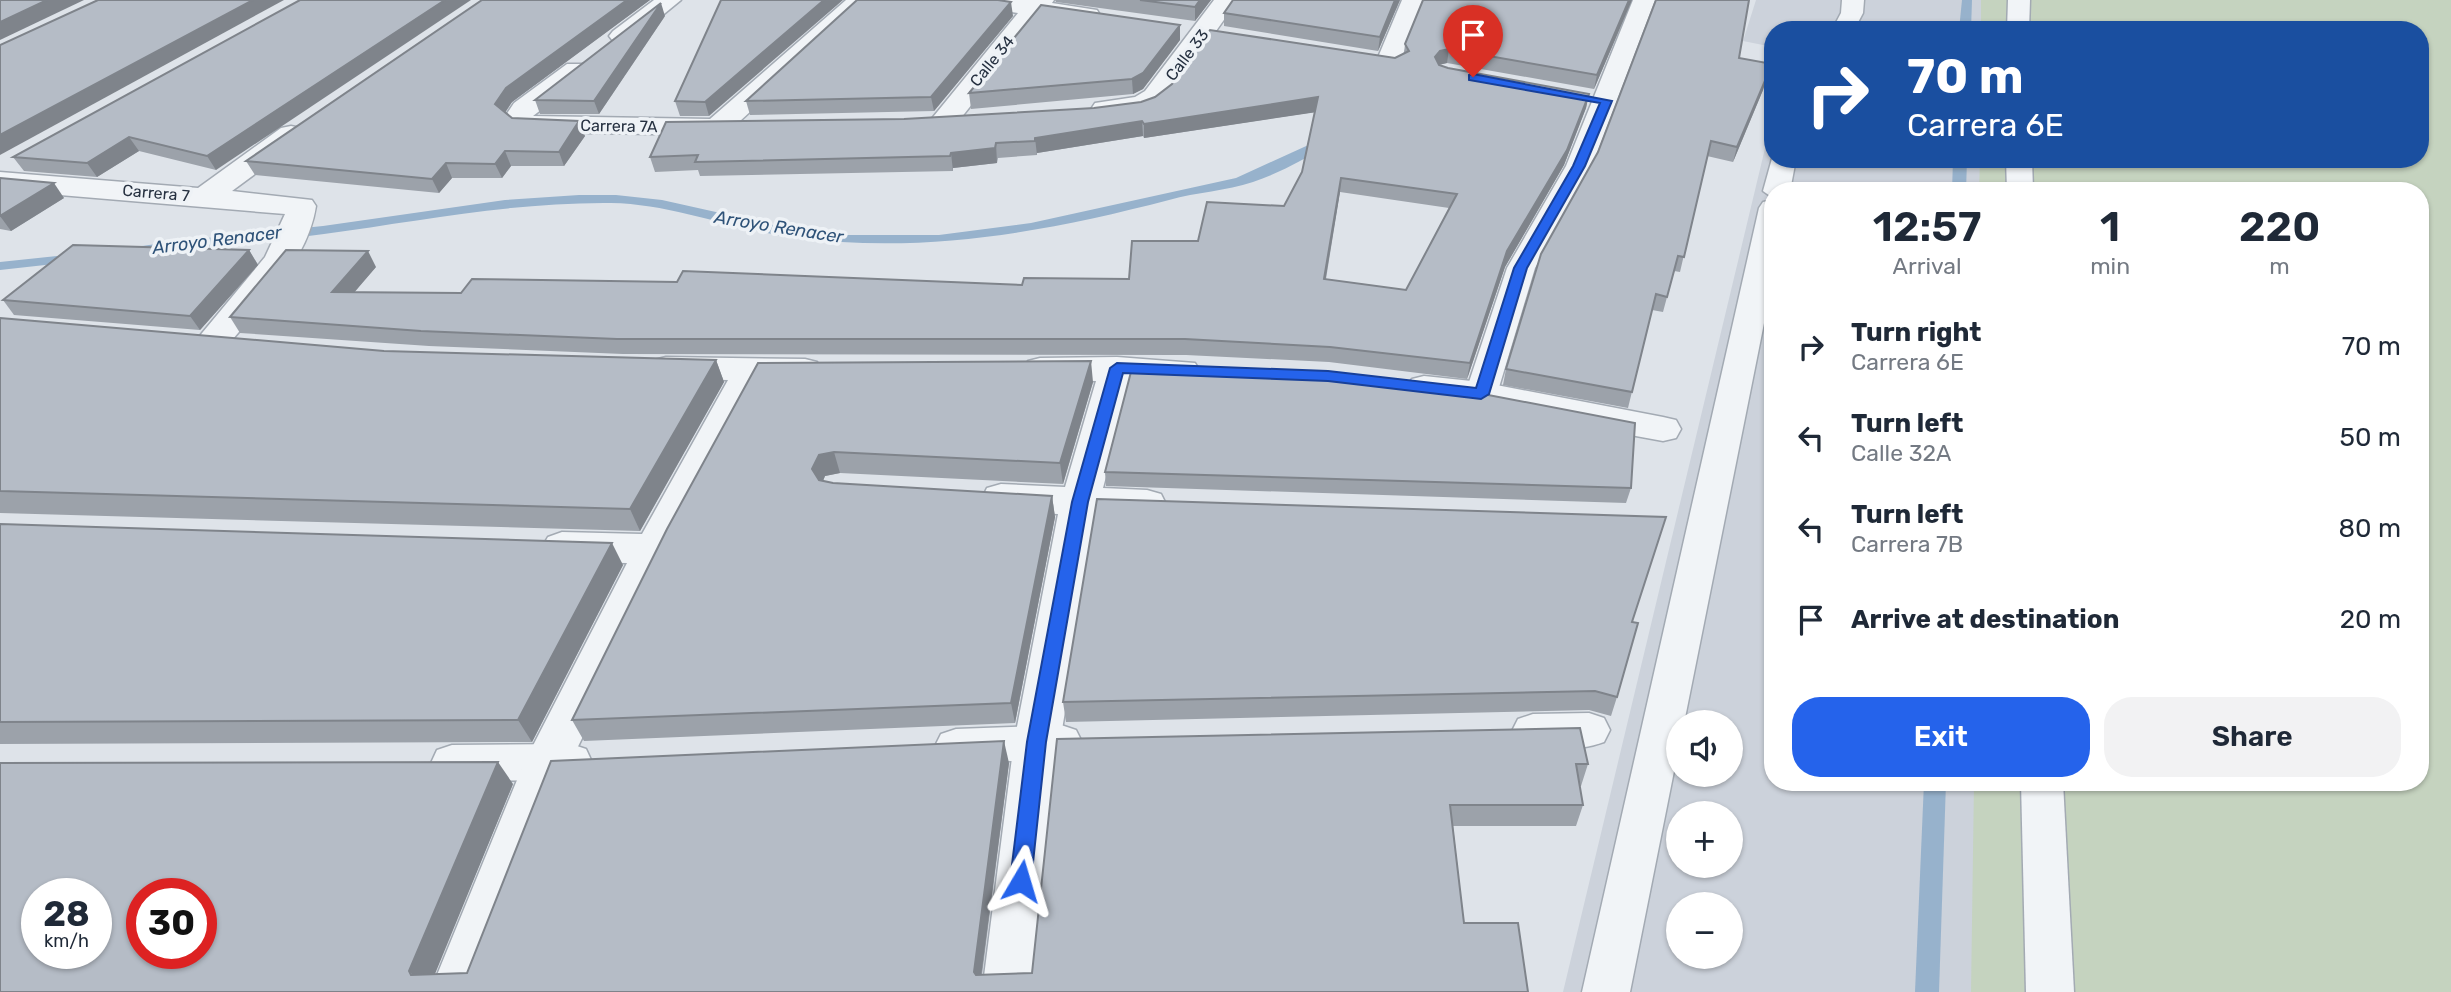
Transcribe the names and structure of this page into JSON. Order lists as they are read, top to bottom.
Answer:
{
  "streets": {
    "street": [
      "Calle 33",
      "Calle 34",
      "Carrera 7A",
      "Carrera 7"
    ]
  },
  "water": ["Arroyo Renacer"],
  "page": {
    "turn": ["70 m", "Carrera 6E"],
    "eta": [
      "12:57",
      "Arrival",
      "1",
      "min",
      "220",
      "m"
    ],
    "list": [
      {
        "name": "Turn right",
        "note": "Carrera 6E",
        "value": "70 m"
      },
      {
        "name": "Turn left",
        "note": "Calle 32A",
        "value": "50 m"
      },
      {
        "name": "Turn left",
        "note": "Carrera 7B",
        "value": "80 m"
      },
      {
        "name": "Arrive at destination",
        "value": "20 m"
      }
    ],
    "buttons": ["Exit", "Share"],
    "map_buttons": ["+", "−"],
    "speed": "28 km/h",
    "limit": "30"
  }
}
